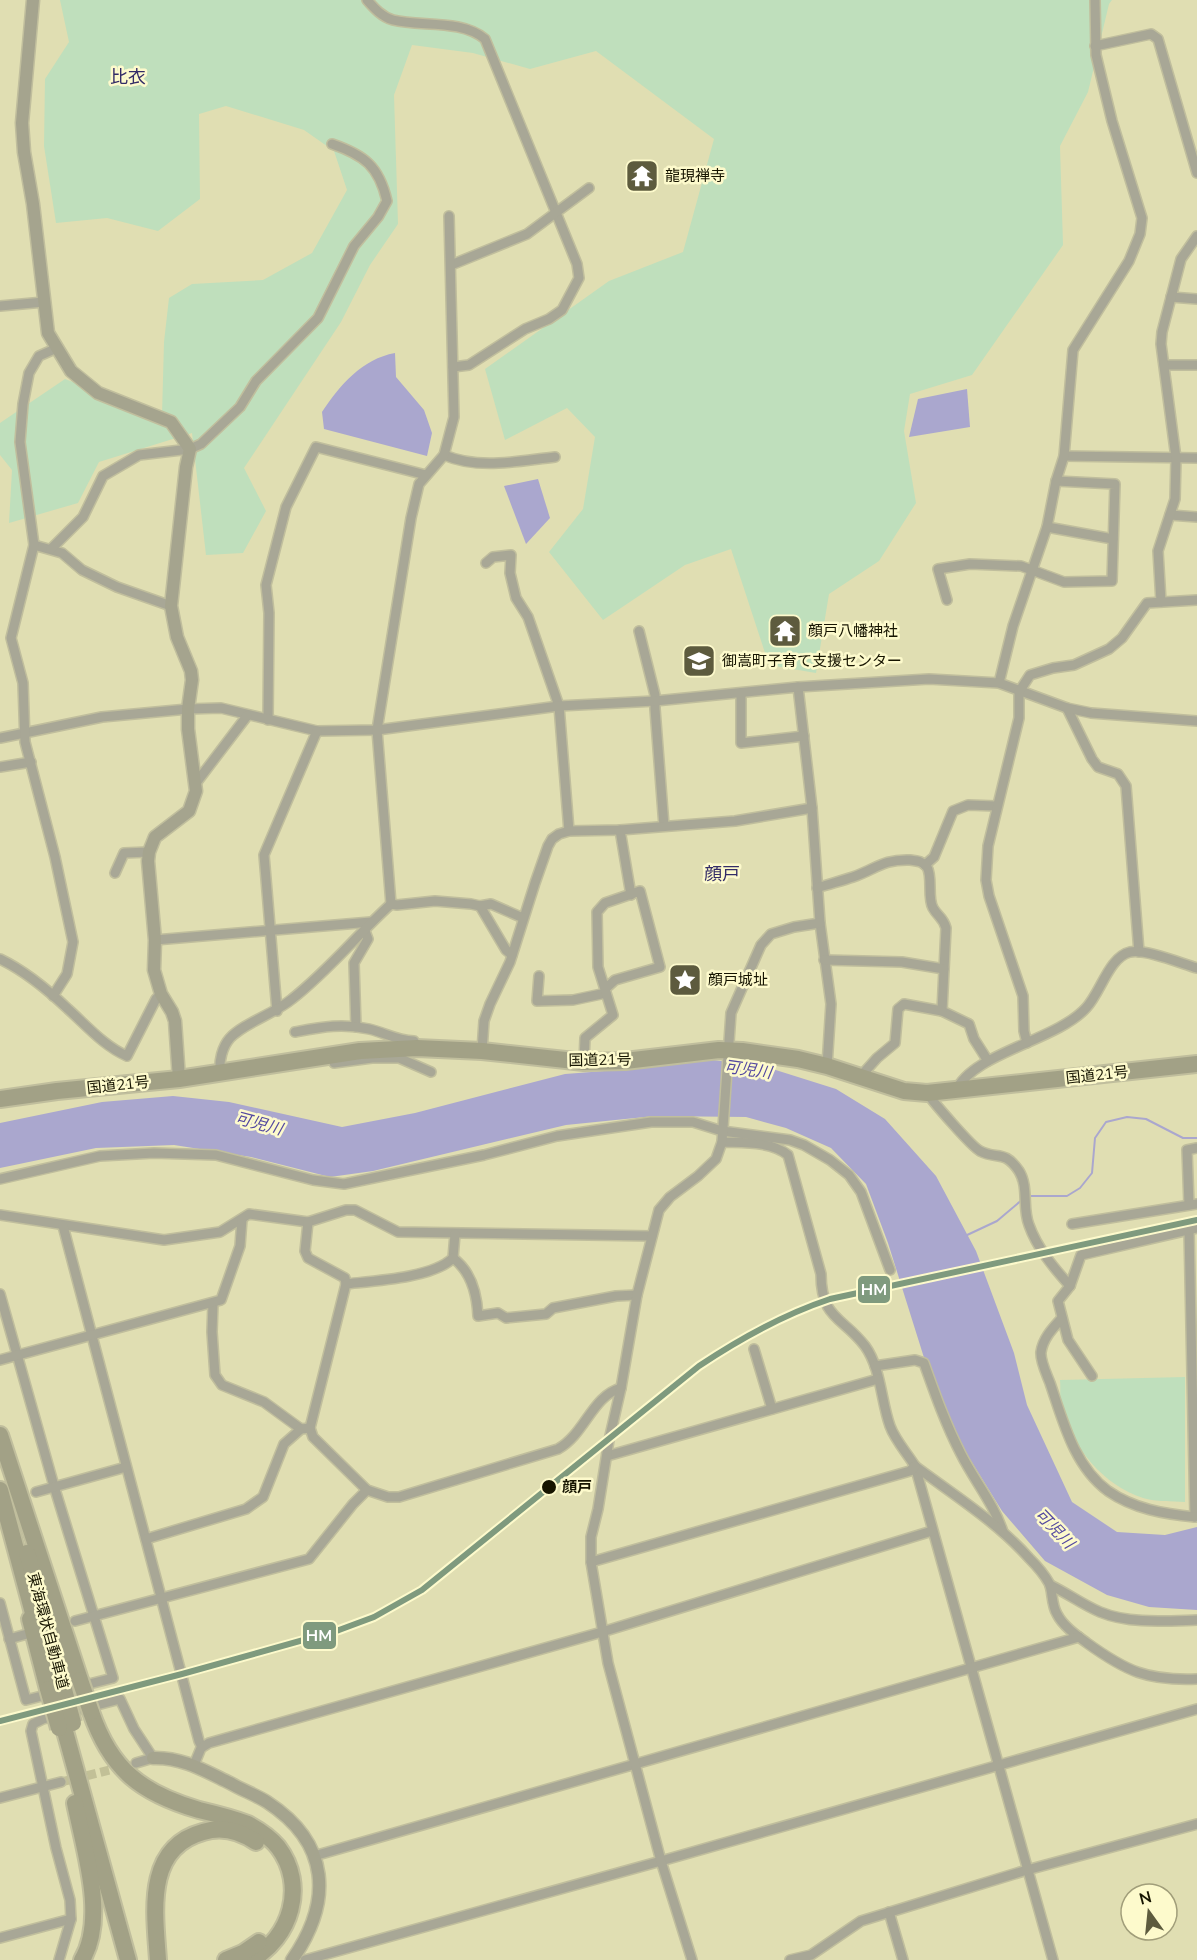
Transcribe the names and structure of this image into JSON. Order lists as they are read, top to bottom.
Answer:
{
  "streets": {
    "highway": ["国道21号", "東海環状自動車道"]
  },
  "districts": ["比衣", "顔戸"],
  "water": ["可児川"],
  "places": {
    "temple": ["龍現禅寺", "顔戸八幡神社"],
    "school or university": ["御嵩町子育て支援センター"],
    "place": ["顔戸城址"],
    "other": ["顔戸"]
  },
  "lines": ["transit line HM"],
  "north": "top"
}
